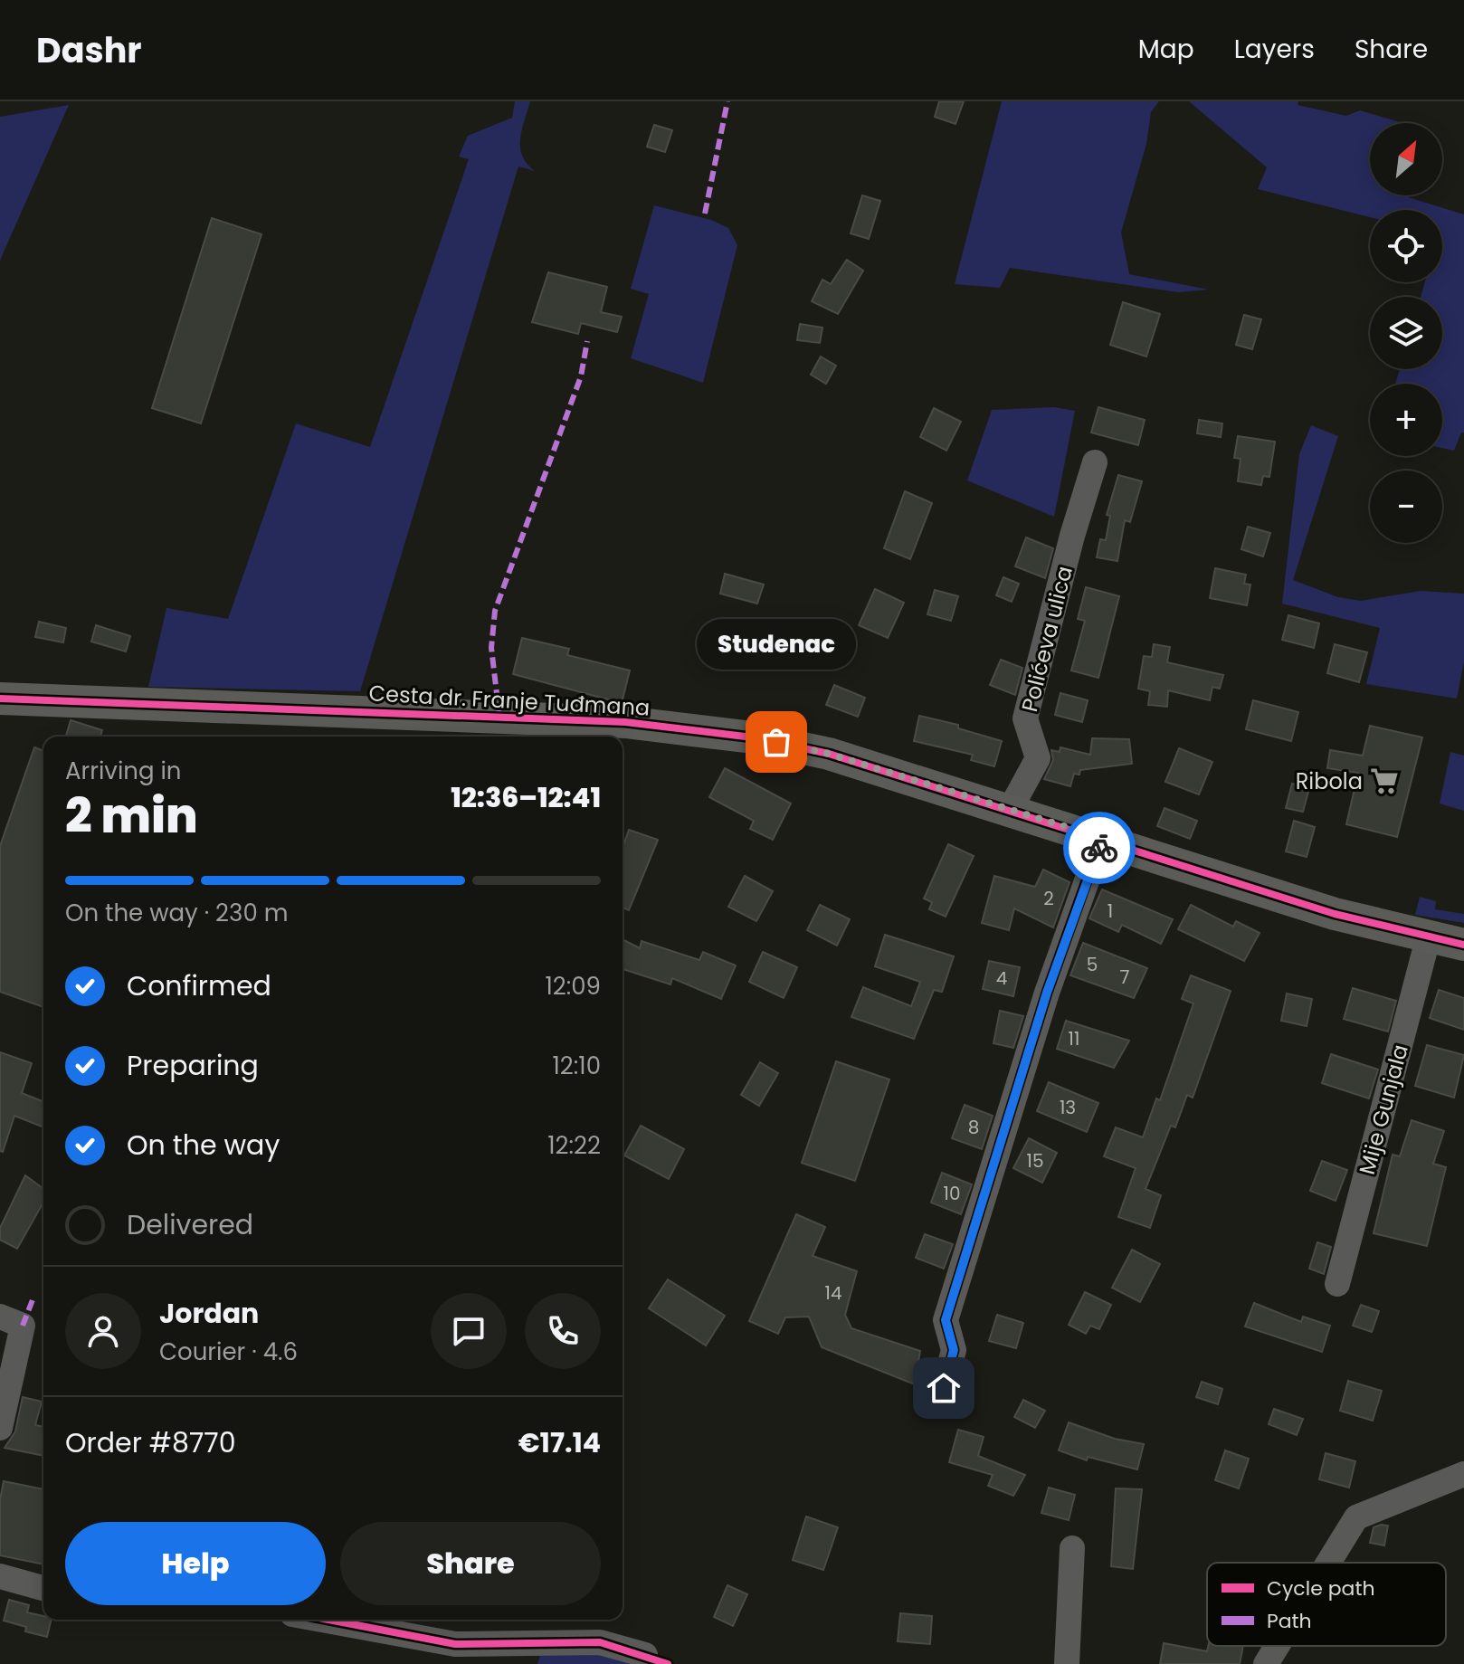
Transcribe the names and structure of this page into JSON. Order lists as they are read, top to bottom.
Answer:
{
  "streets": {
    "main road": ["Cesta dr. Franje Tuđmana"],
    "street": ["Polićeva ulica", "Mije Gunjala"]
  },
  "crossings": [
    ["Polićeva ulica", "Cesta dr. Franje Tuđmana"],
    ["Cesta dr. Franje Tuđmana", "Mije Gunjala"]
  ],
  "places": {
    "other": ["Studenac"],
    "supermarket": ["Ribola"]
  },
  "house_numbers": [
    "2",
    "1",
    "5",
    "7",
    "4",
    "11",
    "13",
    "8",
    "15",
    "10",
    "14"
  ],
  "legend": ["Cycle path", "Path"],
  "north": "top right",
  "page": {
    "header": "Dashr",
    "nav": ["Map", "Layers", "Share"],
    "map_buttons": ["+", "−"],
    "bubble": "Studenac",
    "heading": ["2 min", "Arriving in", "12:36–12:41"],
    "panel": [
      "Jordan",
      "Courier · 4.6",
      "Order #8770",
      "€17.14"
    ],
    "bar": "On the way · 230 m",
    "list": [
      ["Confirmed", "12:09"],
      ["Preparing", "12:10"],
      ["On the way", "12:22"],
      "Delivered"
    ],
    "buttons": ["Help", "Share"]
  }
}
